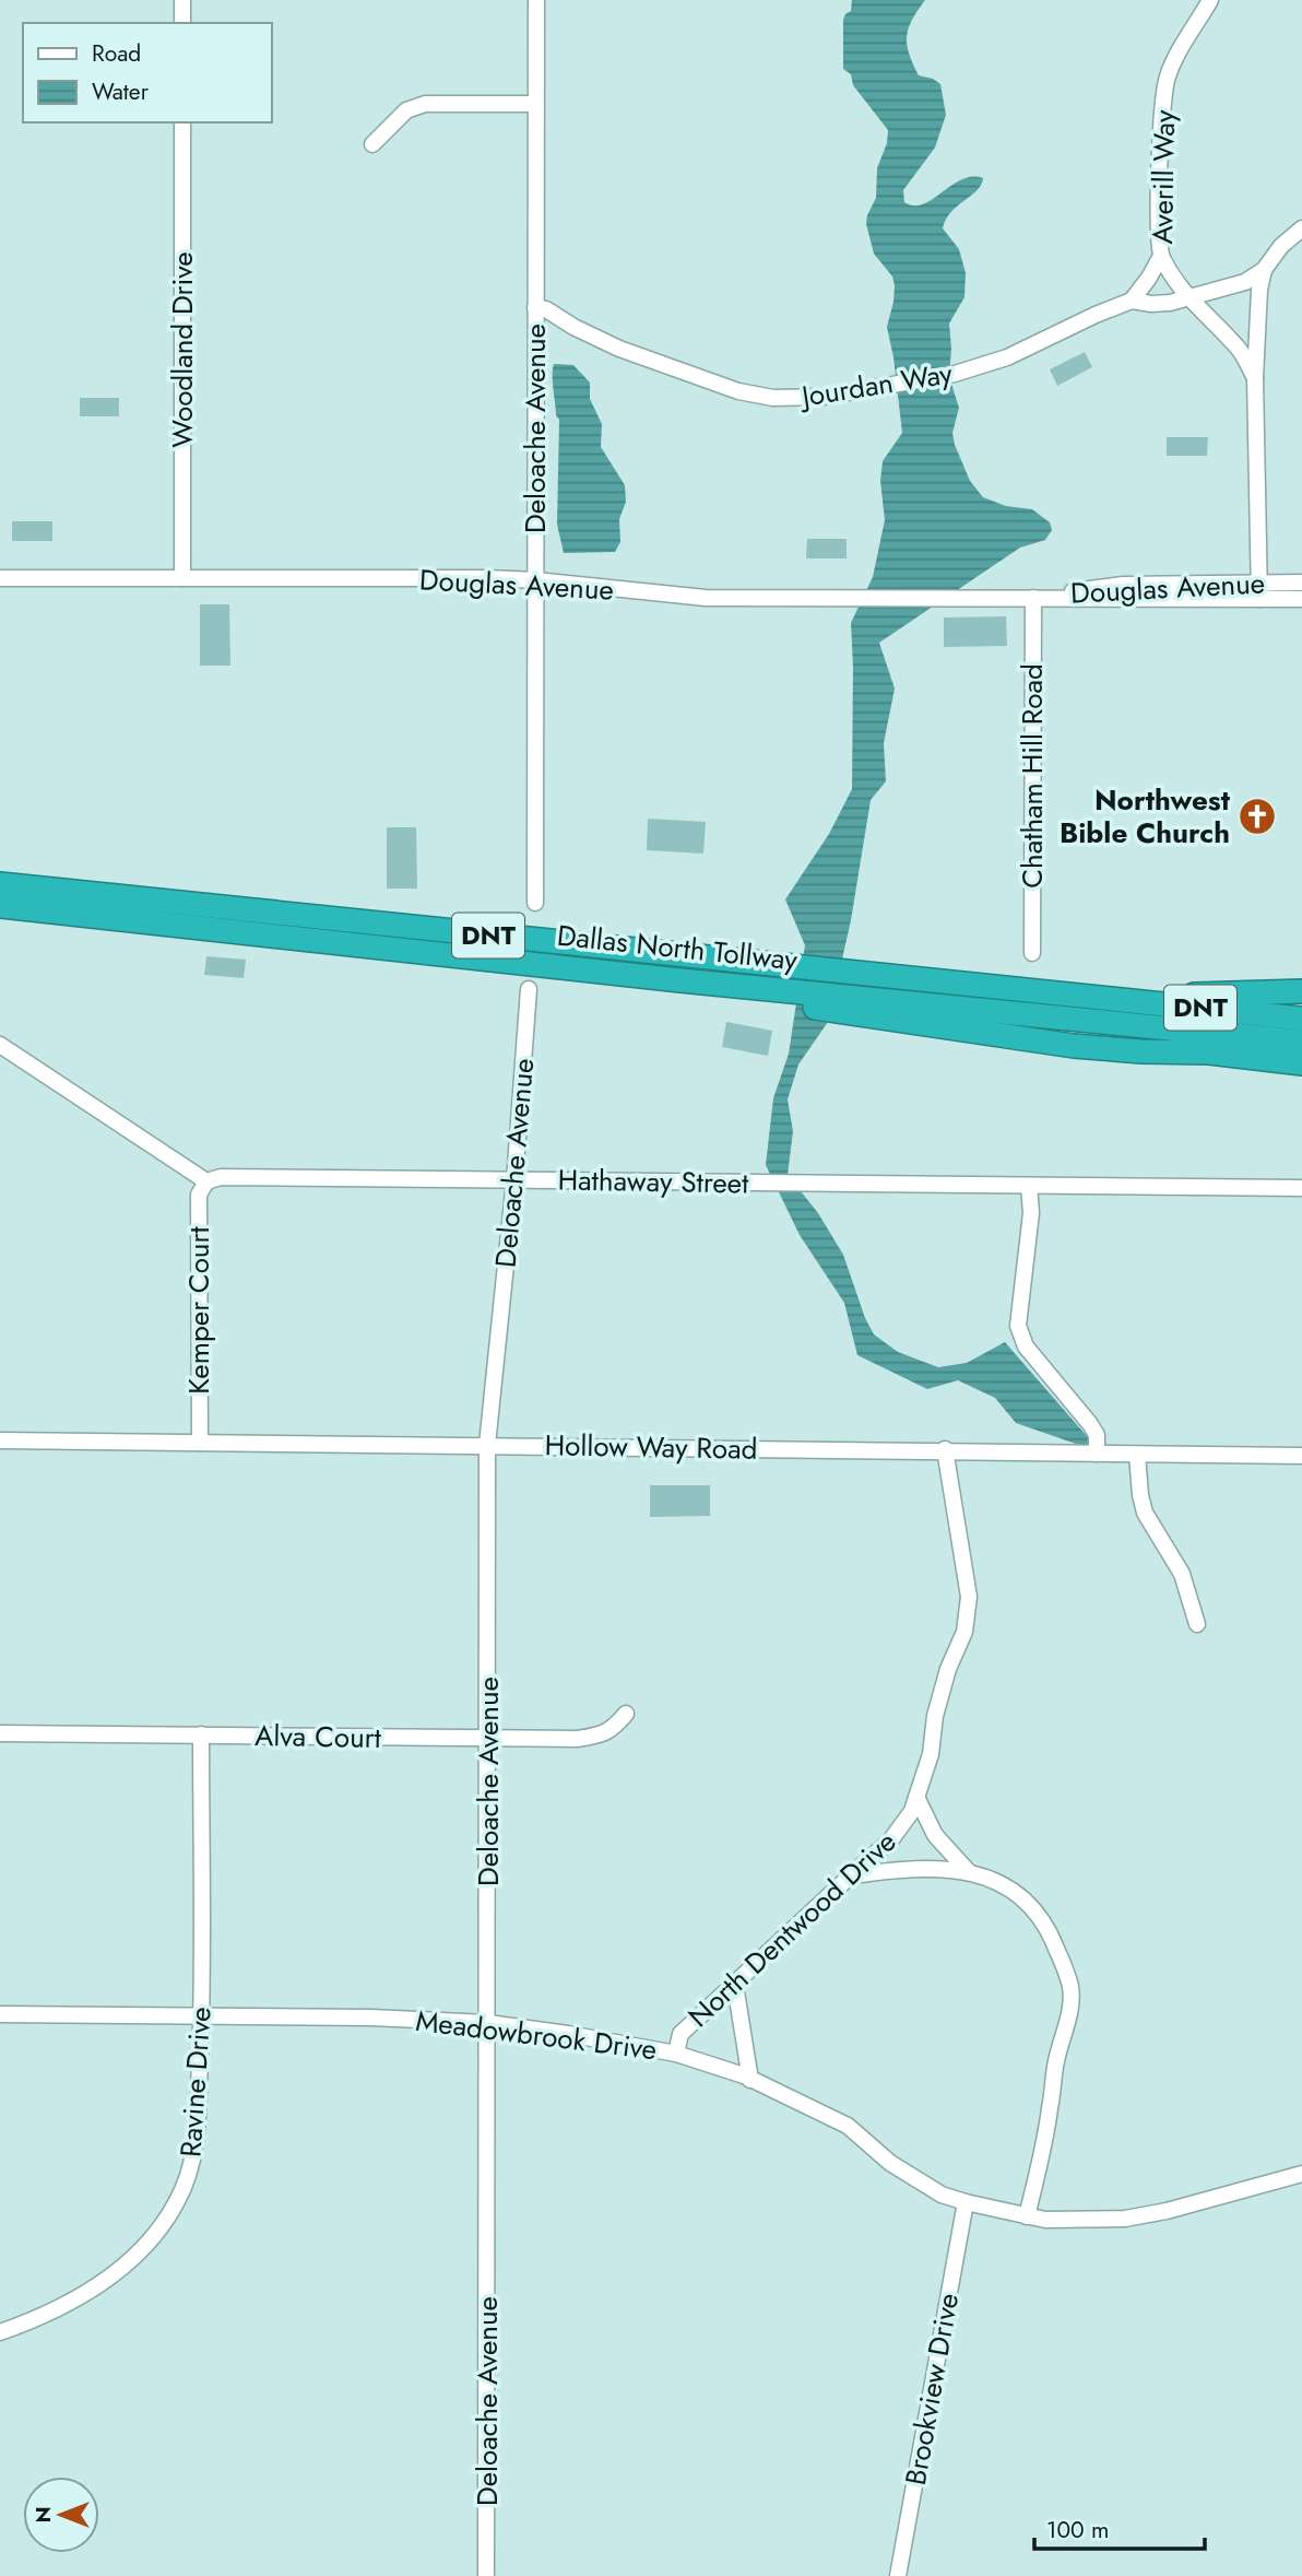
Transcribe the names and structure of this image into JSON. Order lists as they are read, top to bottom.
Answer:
{
  "streets": {
    "highway": ["DNT", "Dallas North Tollway"],
    "street": [
      "Averill Way",
      "Woodland Drive",
      "Jourdan Way",
      "Deloache Avenue",
      "Douglas Avenue",
      "Chatham Hill Road",
      "Hathaway Street",
      "Kemper Court",
      "Hollow Way Road",
      "Alva Court",
      "North Dentwood Drive",
      "Meadowbrook Drive",
      "Ravine Drive",
      "Brookview Drive"
    ]
  },
  "crossings": [
    ["Averill Way", "Jourdan Way"],
    ["Averill Way", "Douglas Avenue"],
    ["Woodland Drive", "Douglas Avenue"],
    ["Jourdan Way", "Deloache Avenue"],
    ["Deloache Avenue", "Douglas Avenue"],
    ["Deloache Avenue", "Hathaway Street"],
    ["Deloache Avenue", "Hollow Way Road"],
    ["Deloache Avenue", "Alva Court"],
    ["Deloache Avenue", "Meadowbrook Drive"],
    ["Douglas Avenue", "Chatham Hill Road"],
    ["Hathaway Street", "Kemper Court"],
    ["Kemper Court", "Hollow Way Road"],
    ["Hollow Way Road", "North Dentwood Drive"],
    ["Alva Court", "Ravine Drive"],
    ["North Dentwood Drive", "Meadowbrook Drive"],
    ["Meadowbrook Drive", "Ravine Drive"],
    ["Meadowbrook Drive", "Brookview Drive"]
  ],
  "places": {
    "church": ["Northwest Bible Church"]
  },
  "legend": ["Road", "Water"],
  "scale_bar": "100 m",
  "north": "left"
}
